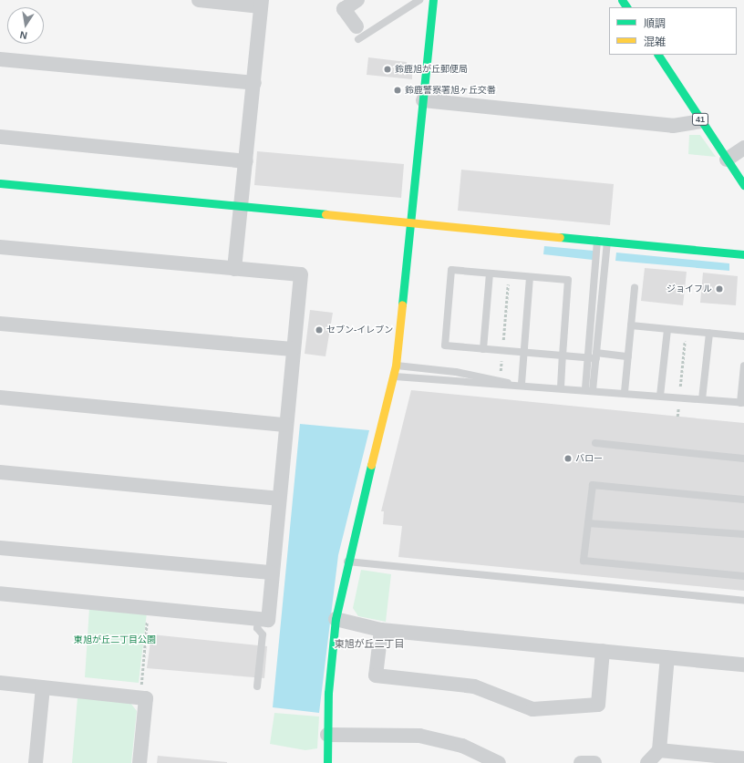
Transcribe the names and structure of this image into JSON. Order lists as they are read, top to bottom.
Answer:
{
  "streets": {
    "street": ["41"]
  },
  "districts": ["東旭が丘二丁目"],
  "parks": ["東旭が丘二丁目公園"],
  "places": [
    "鈴鹿旭が丘郵便局",
    "鈴鹿警察署旭ヶ丘交番",
    "ジョイフル",
    "セブン-イレブン",
    "バロー"
  ],
  "legend": ["順調", "混雑"],
  "north": "bottom"
}
